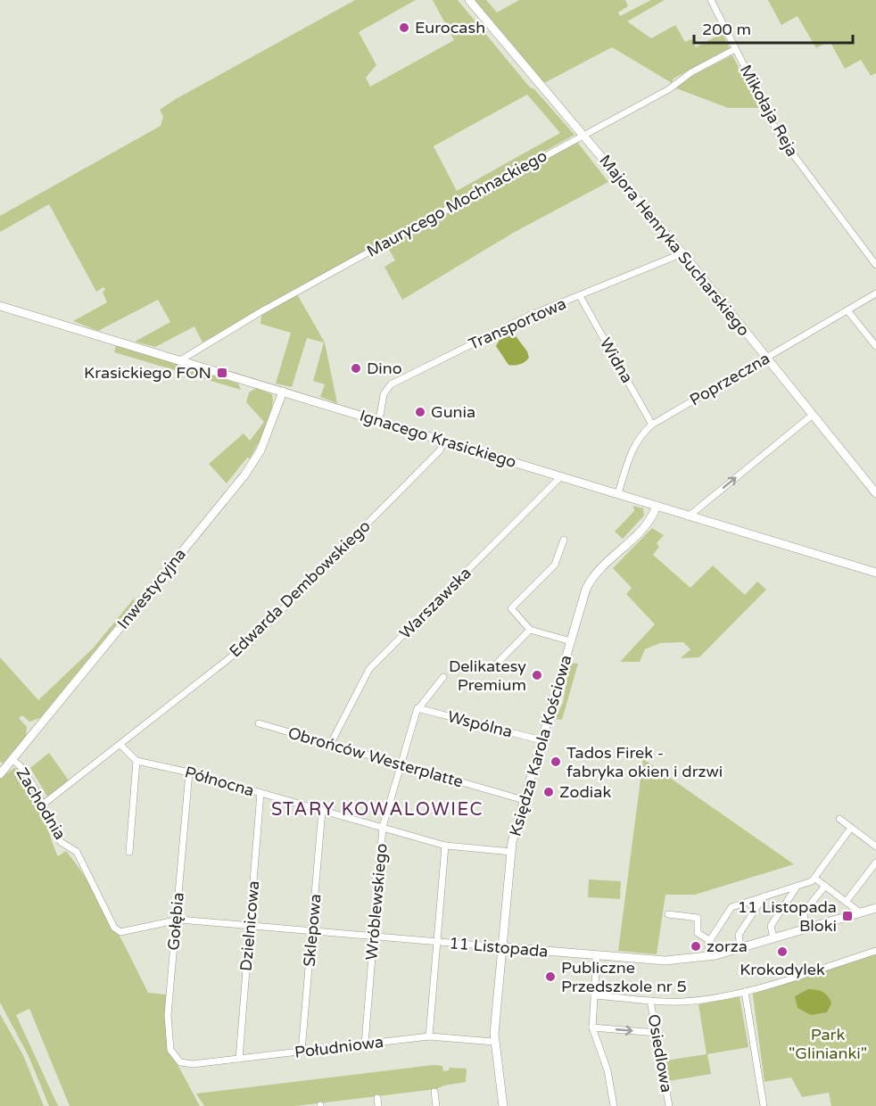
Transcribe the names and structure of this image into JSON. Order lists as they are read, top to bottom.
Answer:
{
  "streets": {
    "street": [
      "Mikołaja Reja",
      "Maurycego Mochnackiego",
      "Majora Henryka Sucharskiego",
      "Transportowa",
      "Widna",
      "Poprzeczna",
      "Ignacego Krasickiego",
      "Inwestycyjna",
      "Edwarda Dembowskiego",
      "Warszawska",
      "Wspólna",
      "Księdza Karola Kościowa",
      "Obrońców Westerplatte",
      "Północna",
      "Zachodnia",
      "Wróblewskiego",
      "Gołębia",
      "Dzielnicowa",
      "Sklepowa",
      "11 Listopada",
      "Południowa",
      "Osiedlowa"
    ]
  },
  "crossings": [
    ["Mikołaja Reja", "Maurycego Mochnackiego"],
    ["Maurycego Mochnackiego", "Majora Henryka Sucharskiego"],
    ["Maurycego Mochnackiego", "Ignacego Krasickiego"],
    ["Majora Henryka Sucharskiego", "Transportowa"],
    ["Majora Henryka Sucharskiego", "Poprzeczna"],
    ["Transportowa", "Widna"],
    ["Transportowa", "Ignacego Krasickiego"],
    ["Widna", "Poprzeczna"],
    ["Poprzeczna", "Ignacego Krasickiego"],
    ["Ignacego Krasickiego", "Inwestycyjna"],
    ["Ignacego Krasickiego", "Edwarda Dembowskiego"],
    ["Ignacego Krasickiego", "Warszawska"],
    ["Ignacego Krasickiego", "Księdza Karola Kościowa"],
    ["Inwestycyjna", "Zachodnia"],
    ["Edwarda Dembowskiego", "Zachodnia"],
    ["Warszawska", "Obrońców Westerplatte"],
    ["Wspólna", "Księdza Karola Kościowa"],
    ["Wspólna", "Wróblewskiego"],
    ["Księdza Karola Kościowa", "Obrońców Westerplatte"],
    ["Księdza Karola Kościowa", "Północna"],
    ["Księdza Karola Kościowa", "11 Listopada"],
    ["Księdza Karola Kościowa", "Południowa"],
    ["Obrońców Westerplatte", "Wróblewskiego"],
    ["Północna", "Wróblewskiego"],
    ["Północna", "Gołębia"],
    ["Północna", "Dzielnicowa"],
    ["Północna", "Sklepowa"],
    ["Zachodnia", "11 Listopada"],
    ["Wróblewskiego", "11 Listopada"],
    ["Wróblewskiego", "Południowa"],
    ["Gołębia", "11 Listopada"],
    ["Gołębia", "Południowa"],
    ["Dzielnicowa", "11 Listopada"],
    ["Dzielnicowa", "Południowa"],
    ["Sklepowa", "11 Listopada"],
    ["Sklepowa", "Południowa"]
  ],
  "districts": ["STARY KOWALOWIEC"],
  "parks": ["Park \"Glinianki\""],
  "places": {
    "other": [
      "Eurocash",
      "Dino",
      "Gunia",
      "Delikatesy Premium",
      "Tados Firek - fabryka okien i drzwi",
      "Zodiak",
      "zorza",
      "Krokodylek",
      "Publiczne Przedszkole nr 5"
    ],
    "transit": ["Krasickiego FON", "11 Listopada Bloki"]
  },
  "scale_bar": "200 m"
}
